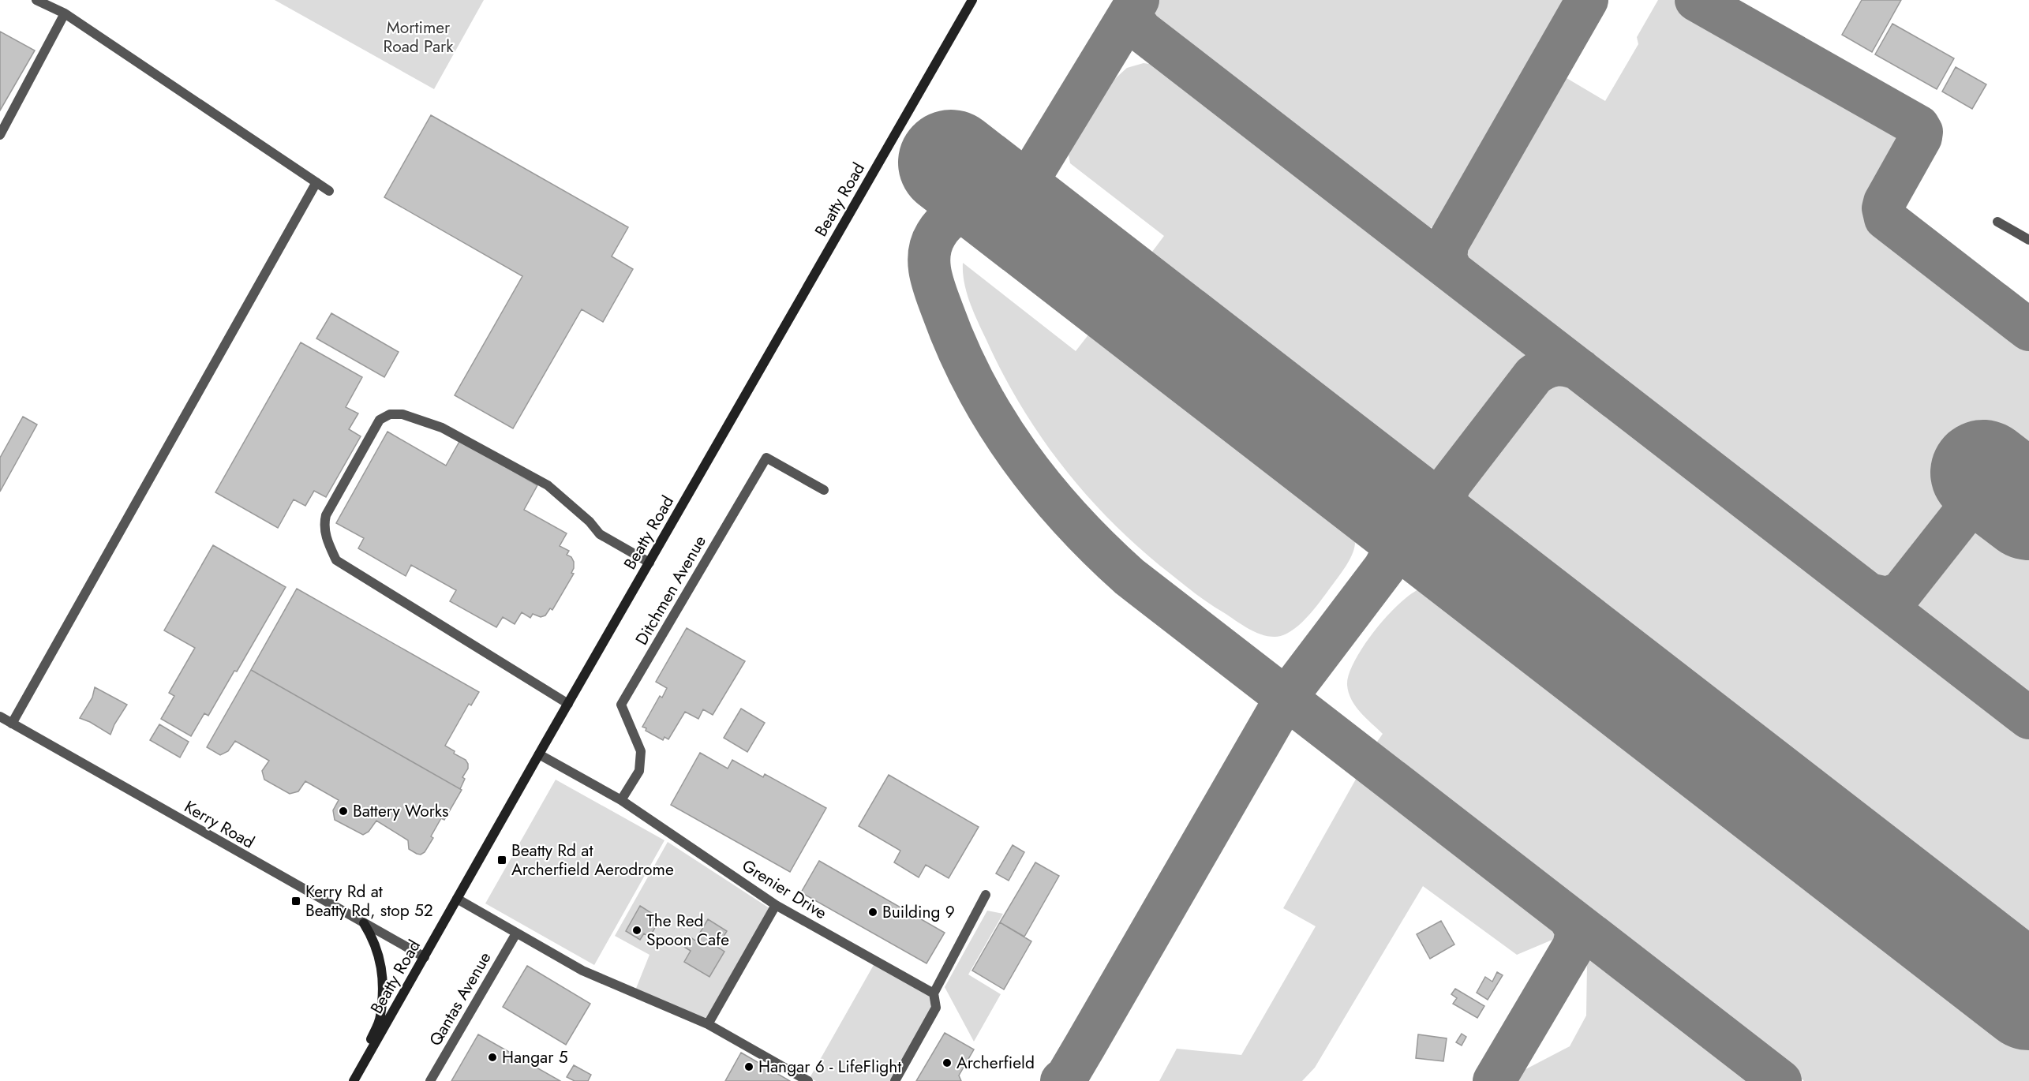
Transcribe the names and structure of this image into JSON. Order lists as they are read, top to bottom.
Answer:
{
  "streets": {
    "main road": ["Beatty Road"],
    "street": [
      "Ditchmen Avenue",
      "Kerry Road",
      "Grenier Drive",
      "Qantas Avenue"
    ]
  },
  "crossings": [
    ["Beatty Road", "Kerry Road"],
    ["Beatty Road", "Grenier Drive"],
    ["Ditchmen Avenue", "Grenier Drive"]
  ],
  "parks": ["Mortimer Road Park"],
  "places": {
    "other": [
      "Battery Works",
      "Building 9",
      "The Red Spoon Cafe",
      "Hangar 5",
      "Archerfield",
      "Hangar 6 - LifeFlight"
    ],
    "transit": ["Beatty Rd at Archerfield Aerodrome", "Kerry Rd at Beatty Rd, stop 52"]
  }
}
